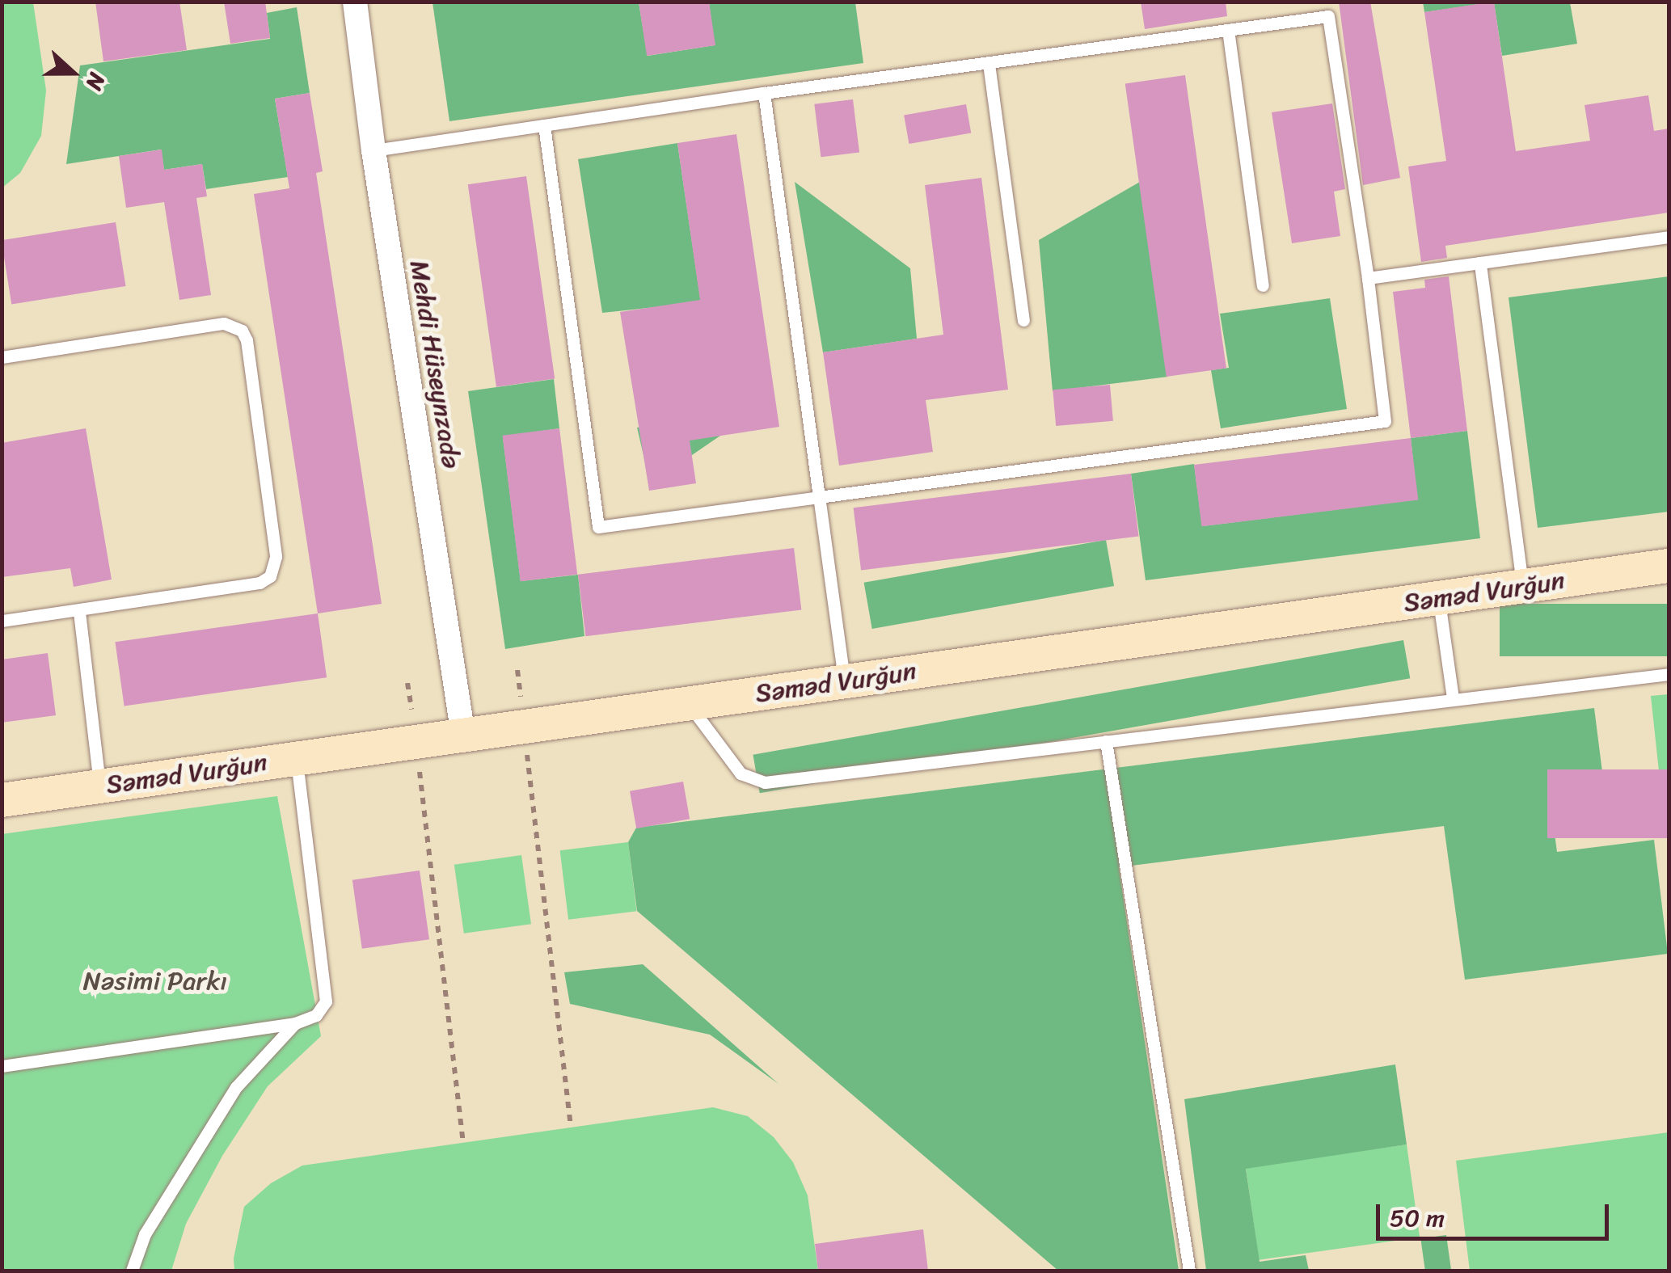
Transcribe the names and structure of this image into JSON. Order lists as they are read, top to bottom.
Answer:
{
  "streets": {
    "main road": ["Səməd Vurğun"],
    "street": ["Mehdi Hüseynzadə"]
  },
  "crossings": [
    ["Mehdi Hüseynzadə", "Səməd Vurğun"]
  ],
  "parks": ["Nəsimi Parkı"],
  "scale_bar": "50 m",
  "north": "right"
}
